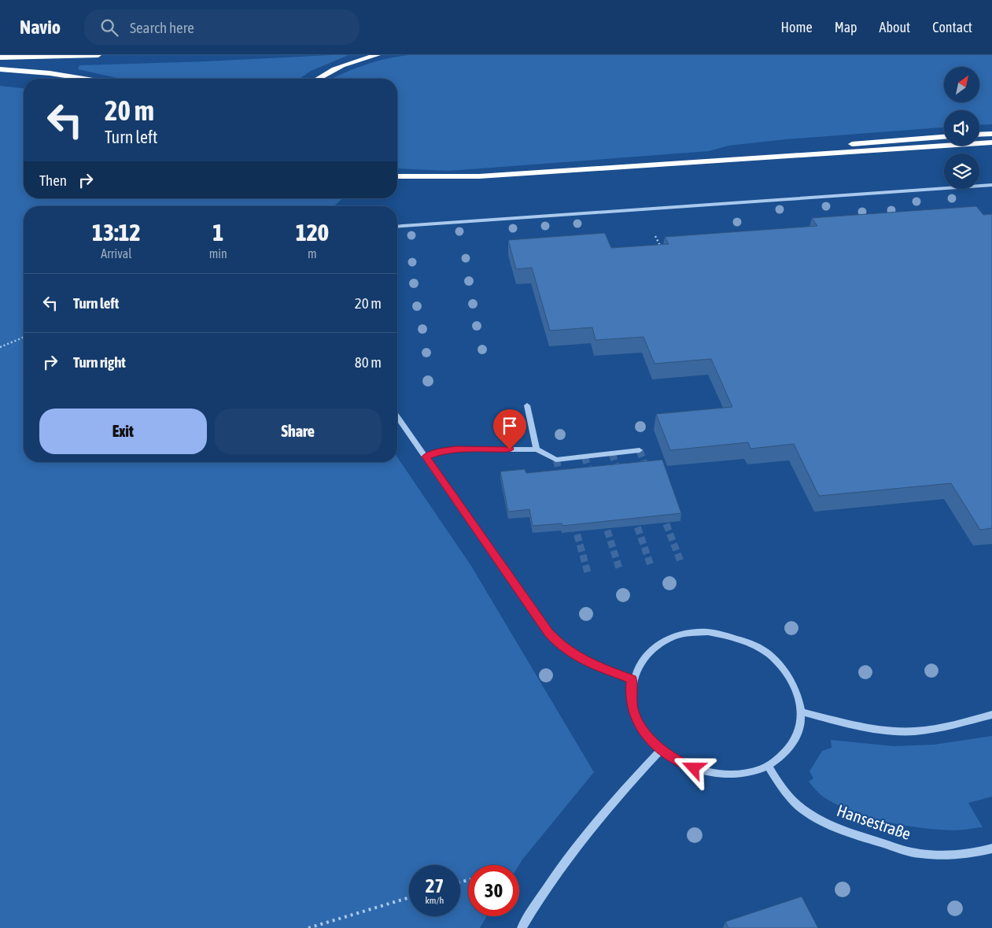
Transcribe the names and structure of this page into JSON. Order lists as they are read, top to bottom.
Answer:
{
  "streets": {
    "street": ["Hansestraße"]
  },
  "north": "top right",
  "page": {
    "header": "Navio",
    "search": "Search here",
    "nav": [
      "Home",
      "Map",
      "About",
      "Contact"
    ],
    "turn": ["20 m", "Turn left"],
    "then": "Then",
    "eta": [
      "13:12",
      "Arrival",
      "1",
      "min",
      "120",
      "m"
    ],
    "list": [
      {
        "name": "Turn left",
        "value": "20 m"
      },
      {
        "name": "Turn right",
        "value": "80 m"
      }
    ],
    "buttons": ["Exit", "Share"],
    "speed": "27 km/h",
    "limit": "30"
  }
}
